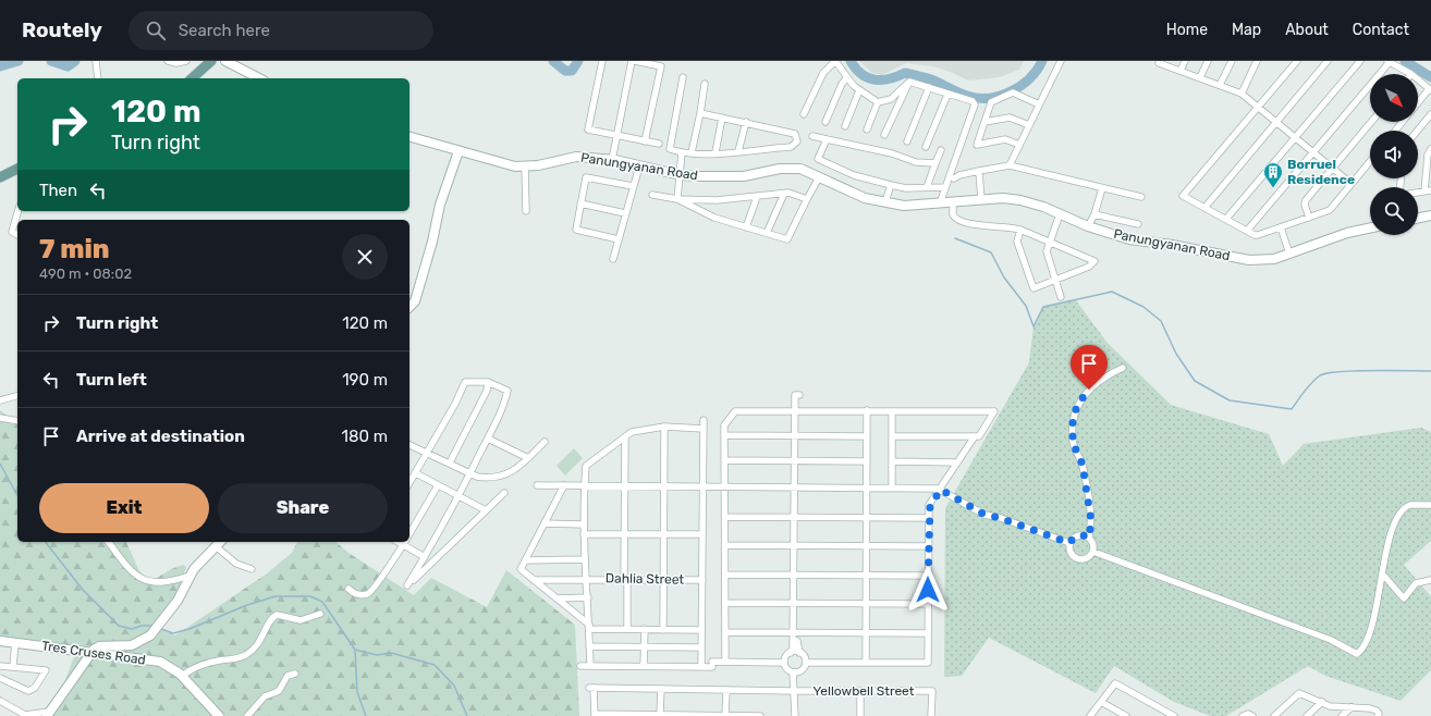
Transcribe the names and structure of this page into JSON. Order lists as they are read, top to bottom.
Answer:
{
  "streets": {
    "street": [
      "Panungyanan Road",
      "Dahlia Street",
      "Tres Cruses Road",
      "Yellowbell Street"
    ]
  },
  "places": {
    "building": ["Borruel Residence"]
  },
  "north": "bottom right",
  "page": {
    "header": "Routely",
    "search": "Search here",
    "nav": [
      "Home",
      "Map",
      "About",
      "Contact"
    ],
    "turn": ["120 m", "Turn right"],
    "then": "Then",
    "heading": ["7 min", "490 m · 08:02"],
    "list": [
      {
        "name": "Turn right",
        "value": "120 m"
      },
      {
        "name": "Turn left",
        "value": "190 m"
      },
      {
        "name": "Arrive at destination",
        "value": "180 m"
      }
    ],
    "buttons": ["Exit", "Share"]
  }
}
